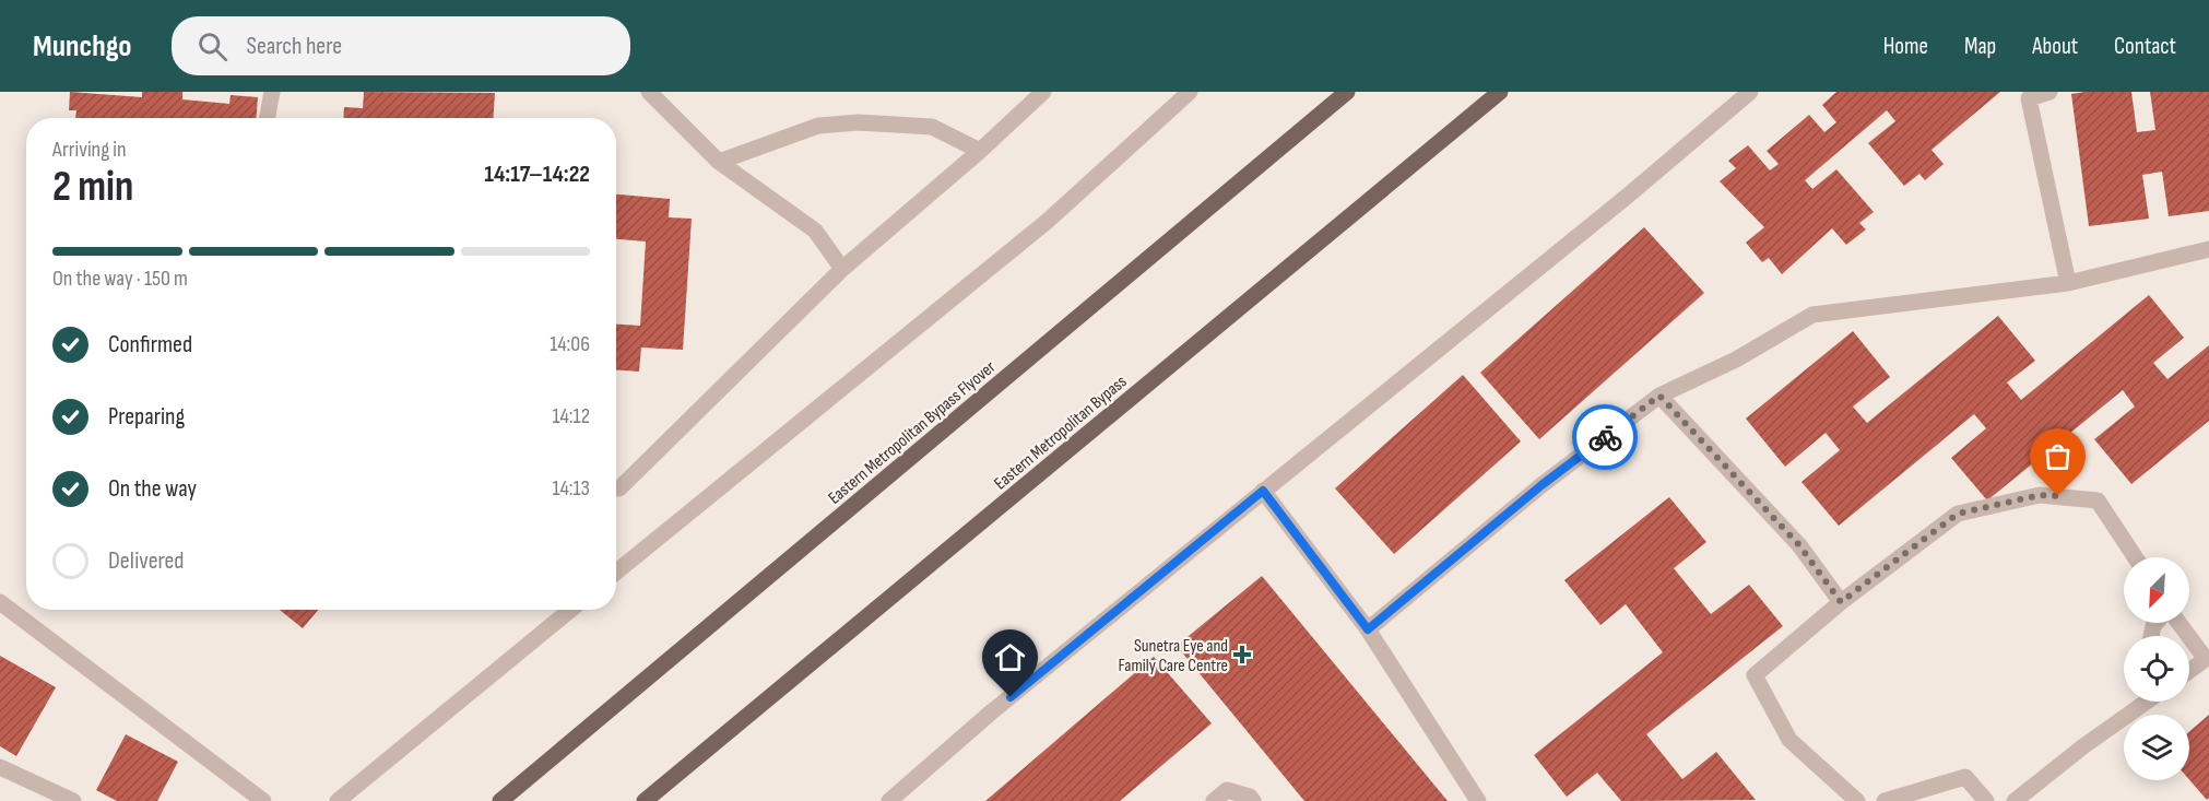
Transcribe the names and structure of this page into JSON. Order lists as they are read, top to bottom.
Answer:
{
  "streets": {
    "main road": ["Eastern Metropolitan Bypass Flyover", "Eastern Metropolitan Bypass"]
  },
  "places": {
    "health": ["Sunetra Eye and Family Care Centre"]
  },
  "north": "bottom left",
  "page": {
    "header": "Munchgo",
    "search": "Search here",
    "nav": [
      "Home",
      "Map",
      "About",
      "Contact"
    ],
    "heading": ["2 min", "Arriving in", "14:17–14:22"],
    "bar": "On the way · 150 m",
    "list": [
      ["Confirmed", "14:06"],
      ["Preparing", "14:12"],
      ["On the way", "14:13"],
      "Delivered"
    ]
  }
}
